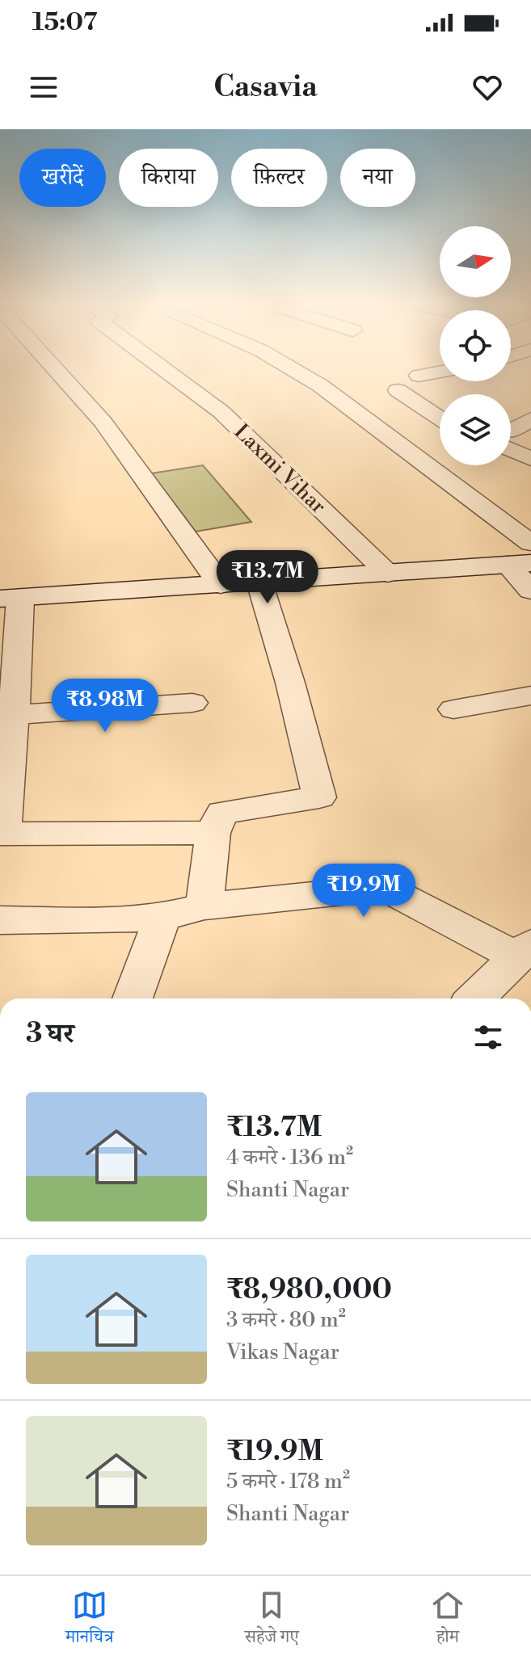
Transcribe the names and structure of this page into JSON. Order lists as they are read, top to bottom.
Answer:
{
  "streets": {
    "street": ["Laxmi Vihar"]
  },
  "north": "right",
  "page": {
    "status": "15:07",
    "header": "Casavia",
    "chip": [
      "खरीदें",
      "किराया",
      "फ़िल्टर",
      "नया"
    ],
    "price": ["₹13.7M", "₹8.98M", "₹19.9M"],
    "heading": "3 घर",
    "list": [
      {
        "name": "₹13.7M",
        "note": "4 कमरे · 136 m² · Shanti Nagar"
      },
      {
        "name": "₹8,980,000",
        "note": "3 कमरे · 80 m² · Vikas Nagar"
      },
      {
        "name": "₹19.9M",
        "note": "5 कमरे · 178 m² · Shanti Nagar"
      }
    ],
    "tabs": ["मानचित्र", "सहेजे गए", "होम"]
  }
}
